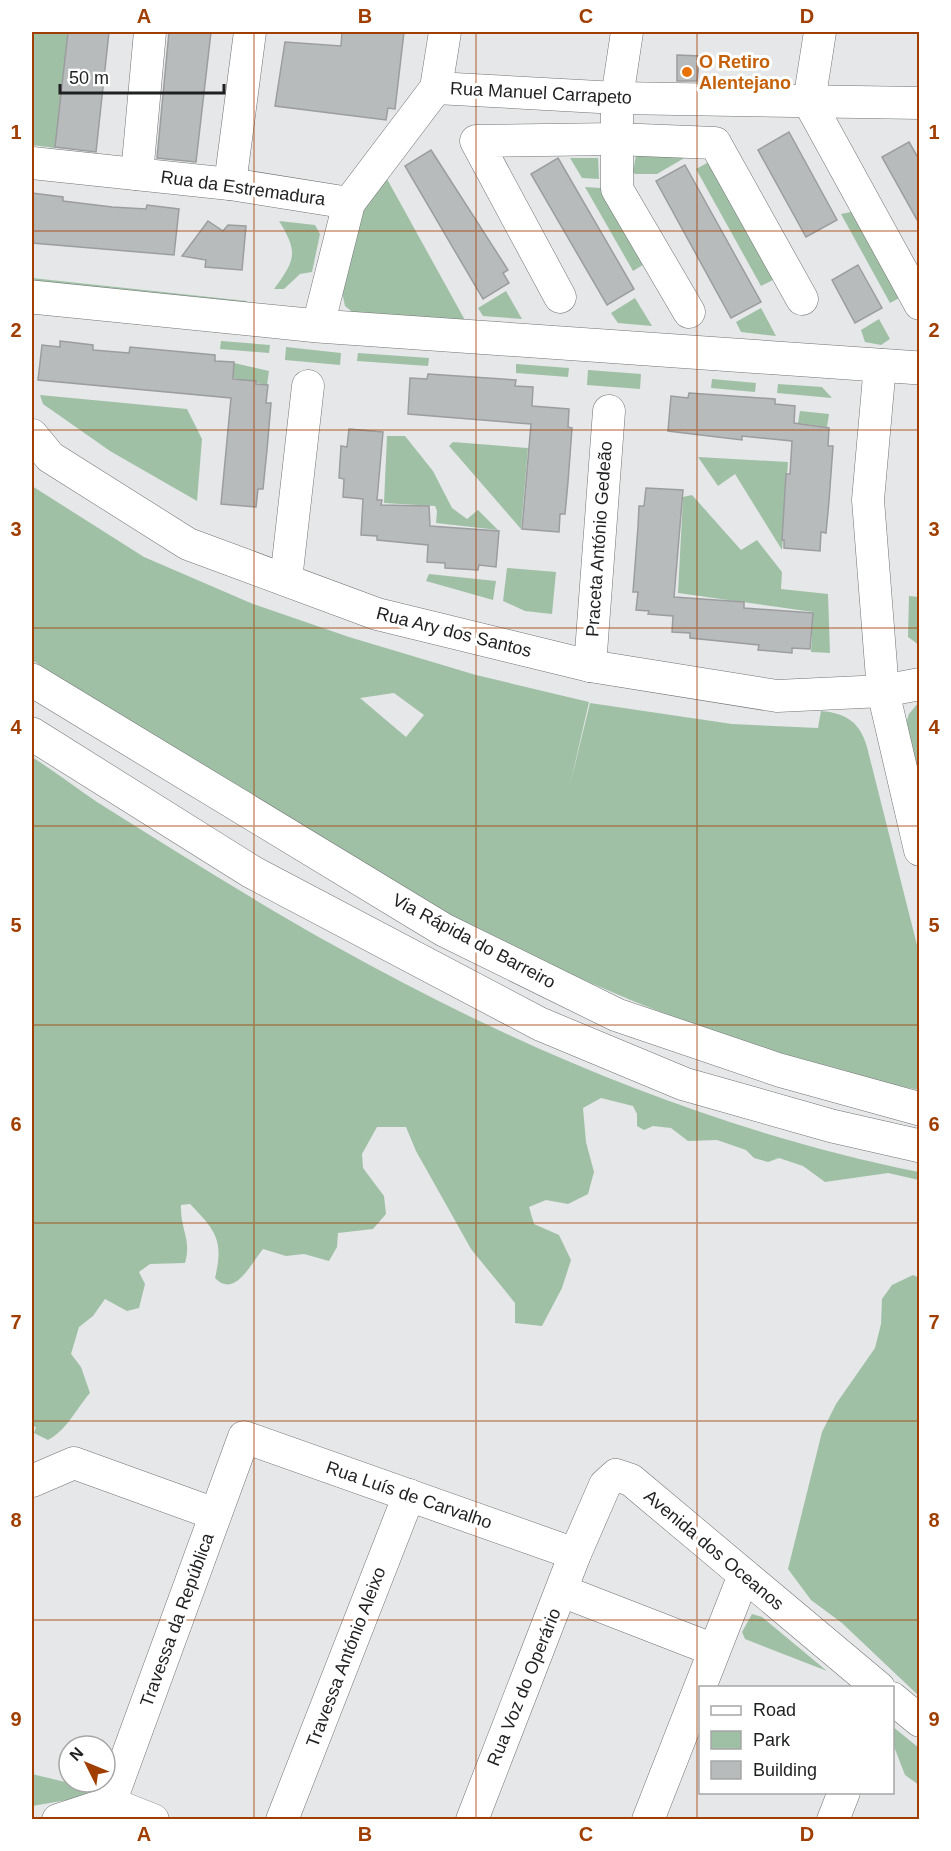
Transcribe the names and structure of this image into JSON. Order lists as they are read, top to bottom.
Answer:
{
  "streets": {
    "main road": ["Via Rápida do Barreiro"],
    "street": [
      "Rua Manuel Carrapeto",
      "Rua da Estremadura",
      "Praceta António Gedeão",
      "Rua Ary dos Santos",
      "Rua Luís de Carvalho",
      "Avenida dos Oceanos",
      "Travessa da República",
      "Travessa António Aleixo",
      "Rua Voz do Operário"
    ]
  },
  "crossings": [
    ["Rua Manuel Carrapeto", "Rua da Estremadura"],
    ["Praceta António Gedeão", "Rua Ary dos Santos"],
    ["Rua Luís de Carvalho", "Avenida dos Oceanos"],
    ["Rua Luís de Carvalho", "Travessa da República"],
    ["Rua Luís de Carvalho", "Travessa António Aleixo"],
    ["Rua Luís de Carvalho", "Rua Voz do Operário"],
    ["Avenida dos Oceanos", "Rua Voz do Operário"]
  ],
  "places": ["O Retiro Alentejano"],
  "legend": ["Road", "Park", "Building"],
  "scale_bar": "50 m",
  "north": "top left",
  "grid": {
    "columns": [
      "A",
      "B",
      "C",
      "D"
    ],
    "rows": [
      "1",
      "2",
      "3",
      "4",
      "5",
      "6",
      "7",
      "8",
      "9"
    ]
  }
}
